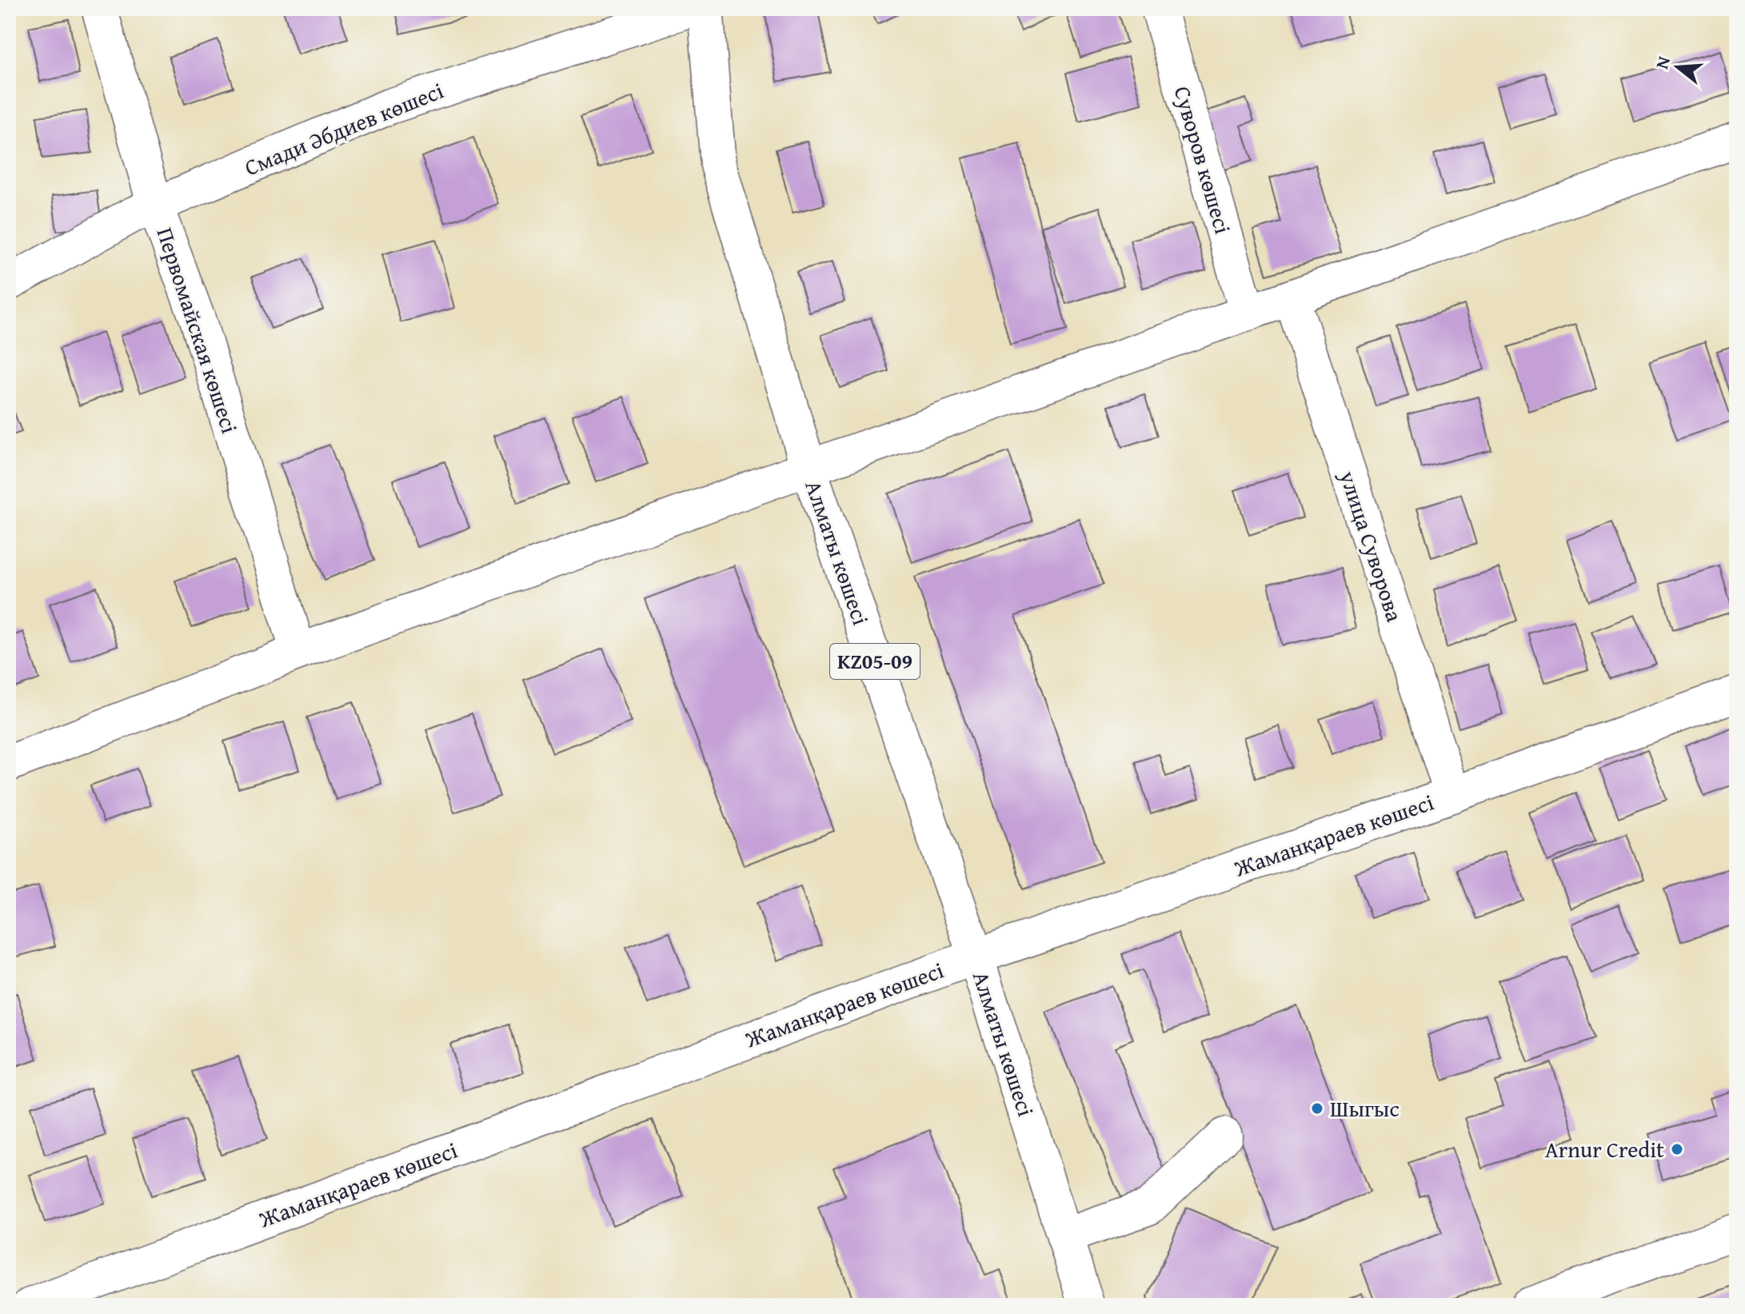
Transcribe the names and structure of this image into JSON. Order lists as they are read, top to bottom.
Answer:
{
  "streets": {
    "street": [
      "Смади Әбдиев көшесі",
      "Суворов көшесі",
      "Первомайская көшесі",
      "улица Суворова",
      "Алматы көшесі",
      "KZ05-09",
      "Жаманқараев көшесі"
    ]
  },
  "crossings": [
    ["Смади Әбдиев көшесі", "Первомайская көшесі"],
    ["улица Суворова", "Жаманқараев көшесі"],
    ["Алматы көшесі", "Жаманқараев көшесі"]
  ],
  "places": ["Шыгыс", "Arnur Credit"],
  "north": "left"
}
